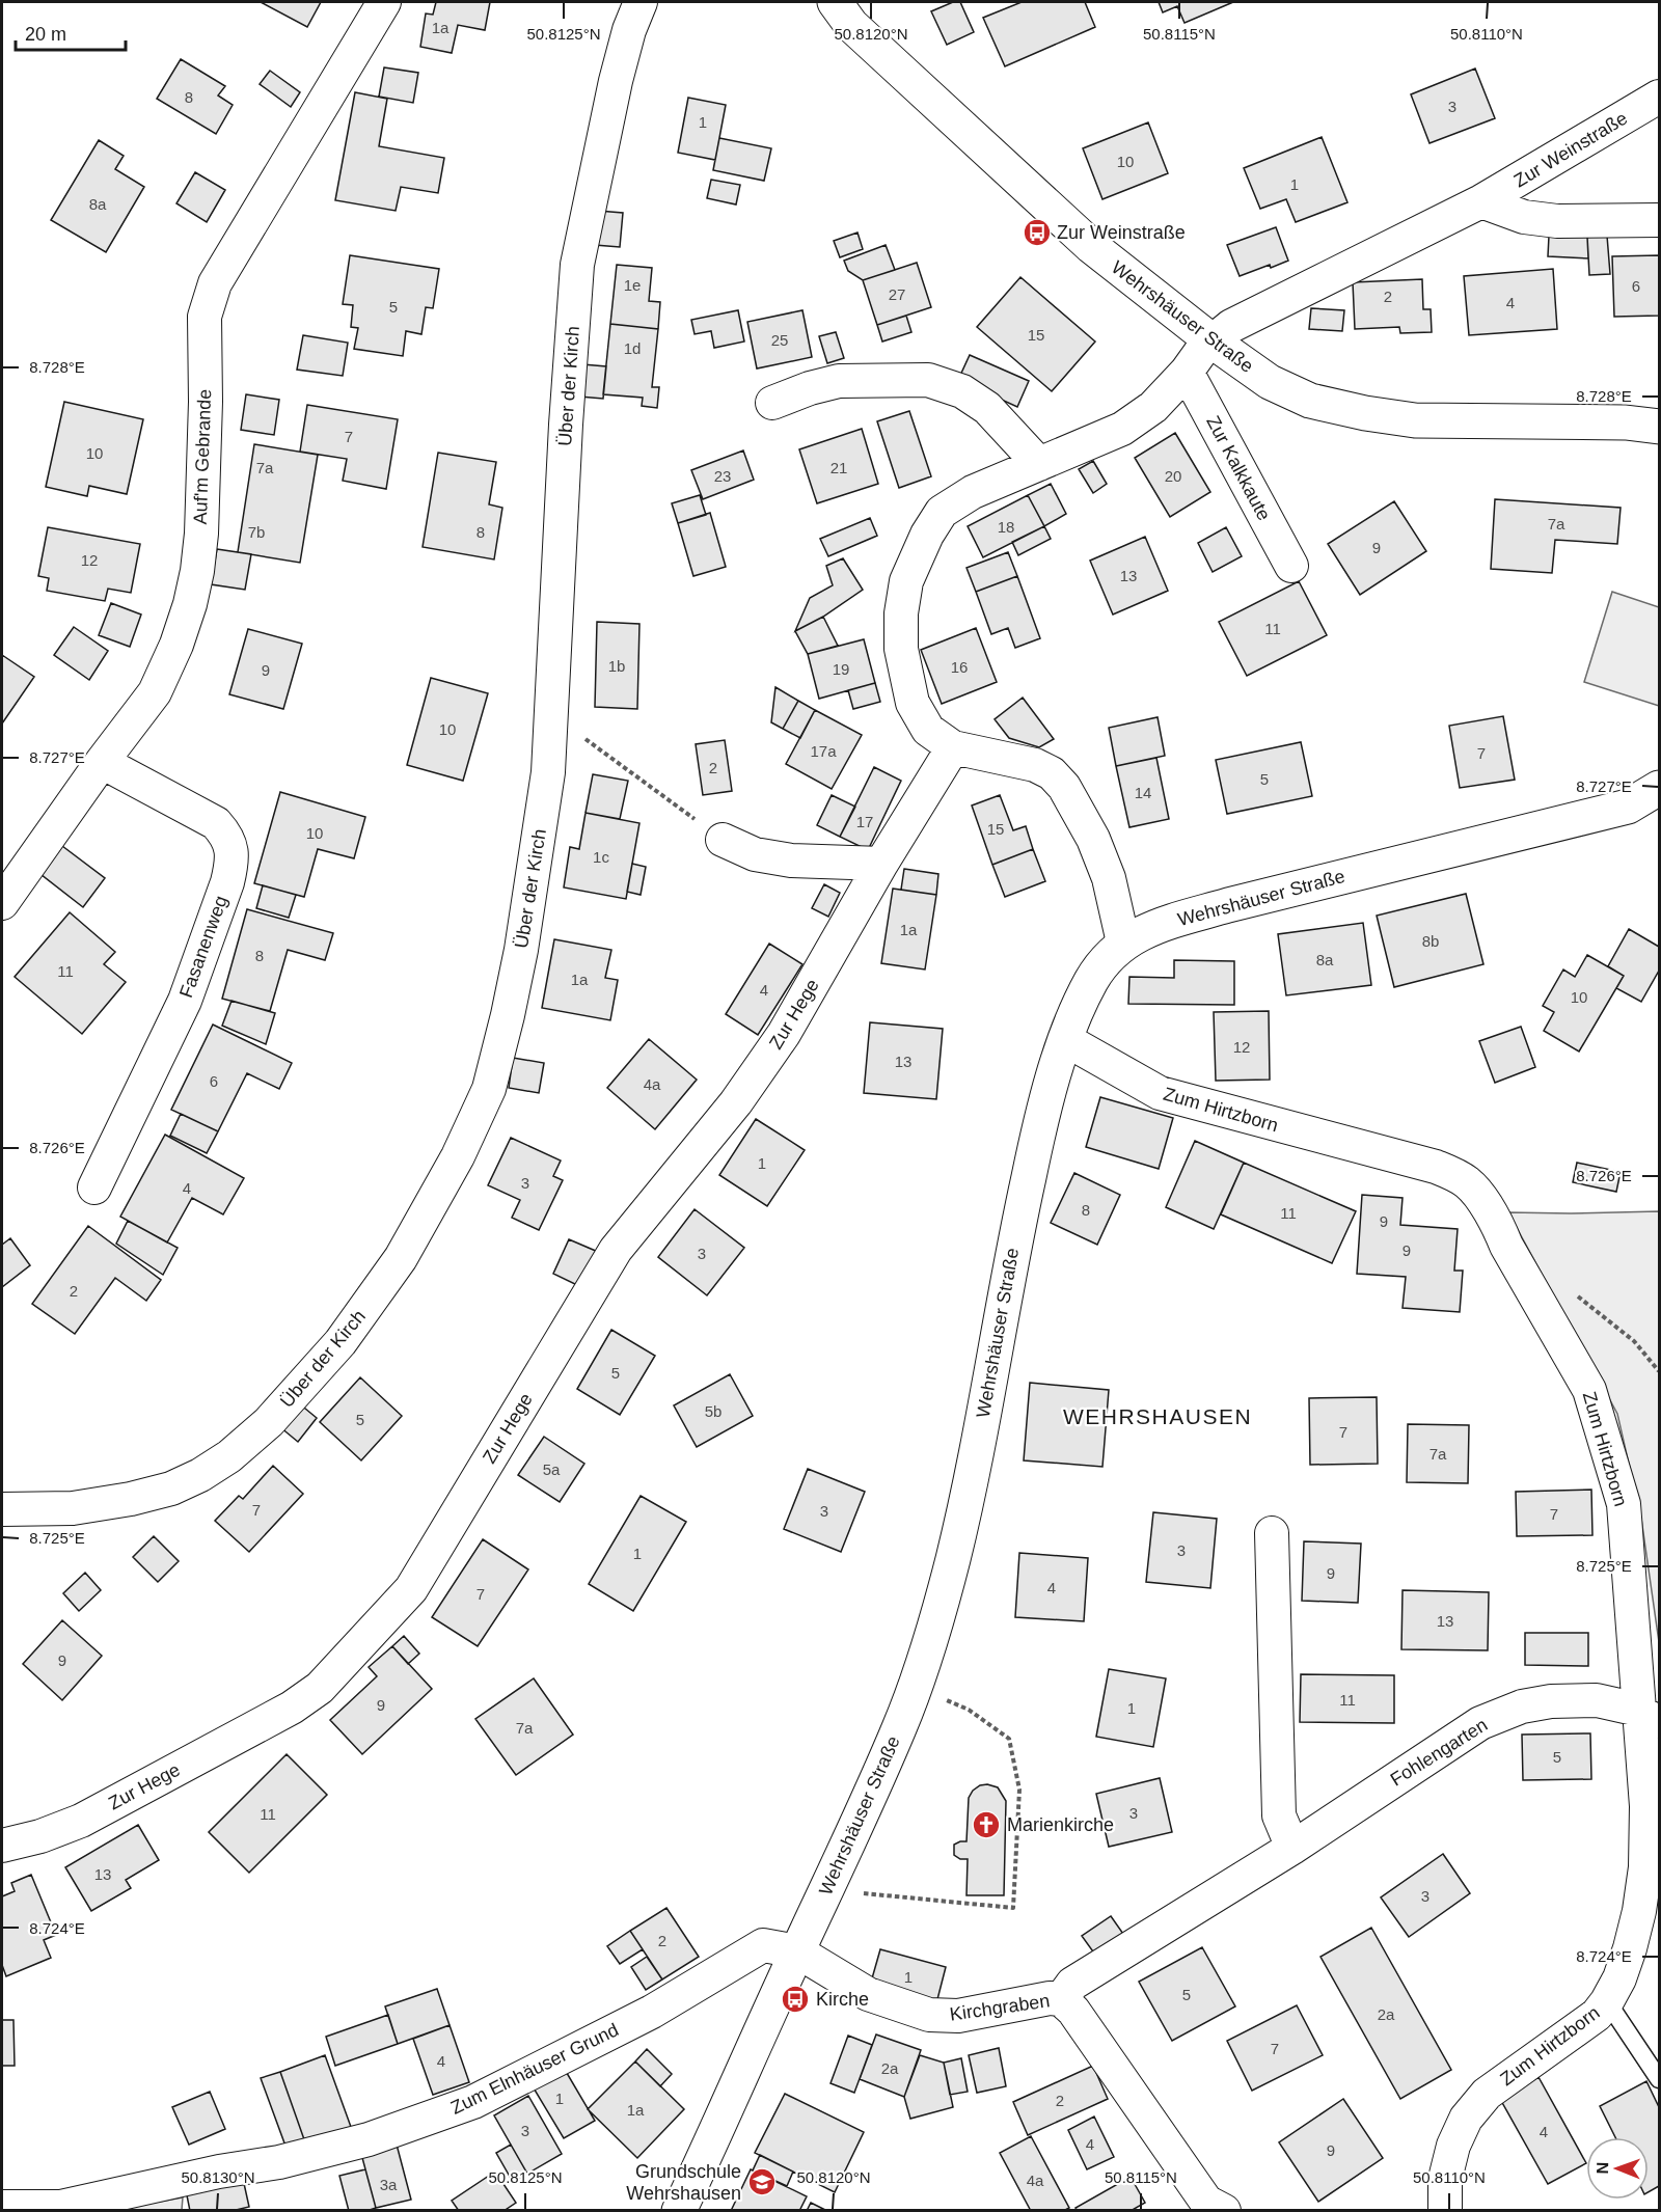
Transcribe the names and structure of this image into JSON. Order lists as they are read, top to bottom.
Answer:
{
  "streets": {
    "street": [
      "Zur Weinstraße",
      "Wehrshäuser Straße",
      "Über der Kirch",
      "Auf'm Gebrande",
      "Zur Kalkkaute",
      "Fasanenweg",
      "Zur Hege",
      "Zum Hirtzborn",
      "Fohlengarten",
      "Kirchgraben",
      "Zum Elnhäuser Grund"
    ]
  },
  "crossings": [
    ["Zur Weinstraße", "Wehrshäuser Straße"],
    ["Wehrshäuser Straße", "Zum Hirtzborn"],
    ["Wehrshäuser Straße", "Kirchgraben"],
    ["Wehrshäuser Straße", "Zum Elnhäuser Grund"],
    ["Auf'm Gebrande", "Fasanenweg"],
    ["Zum Hirtzborn", "Fohlengarten"],
    ["Fohlengarten", "Kirchgraben"],
    ["Kirchgraben", "Zum Elnhäuser Grund"]
  ],
  "districts": ["WEHRSHAUSEN"],
  "places": {
    "bus stop": ["Zur Weinstraße", "Kirche"],
    "church": ["Marienkirche"],
    "school or university": ["Grundschule Wehrshausen"]
  },
  "house_numbers": [
    "1a",
    "8",
    "3",
    "1",
    "10",
    "1",
    "8a",
    "1e",
    "6",
    "27",
    "2",
    "4",
    "5",
    "15",
    "25",
    "1d",
    "7",
    "10",
    "7a",
    "21",
    "23",
    "20",
    "7a",
    "18",
    "7b",
    "8",
    "9",
    "12",
    "13",
    "11",
    "1b",
    "16",
    "19",
    "9",
    "10",
    "17a",
    "7",
    "2",
    "5",
    "14",
    "17",
    "15",
    "10",
    "1c",
    "1a",
    "8b",
    "8",
    "8a",
    "11",
    "1a",
    "4",
    "10",
    "12",
    "13",
    "6",
    "4a",
    "1",
    "3",
    "4",
    "8",
    "11",
    "9",
    "9",
    "3",
    "2",
    "5",
    "5b",
    "5",
    "7",
    "7a",
    "5a",
    "7",
    "3",
    "7",
    "3",
    "1",
    "9",
    "4",
    "7",
    "13",
    "9",
    "11",
    "9",
    "1",
    "7a",
    "5",
    "3",
    "11",
    "13",
    "3",
    "2",
    "1",
    "5",
    "2a",
    "7",
    "4",
    "2a",
    "1",
    "2",
    "1a",
    "3",
    "4",
    "4",
    "9",
    "4a",
    "3a"
  ],
  "scale_bar": "20 m",
  "north": "left",
  "coordinates": [
    "50.8125°N",
    "50.8120°N",
    "50.8115°N",
    "50.8110°N",
    "8.728°E",
    "8.727°E",
    "8.726°E",
    "8.725°E",
    "8.724°E",
    "50.8130°N"
  ]
}
